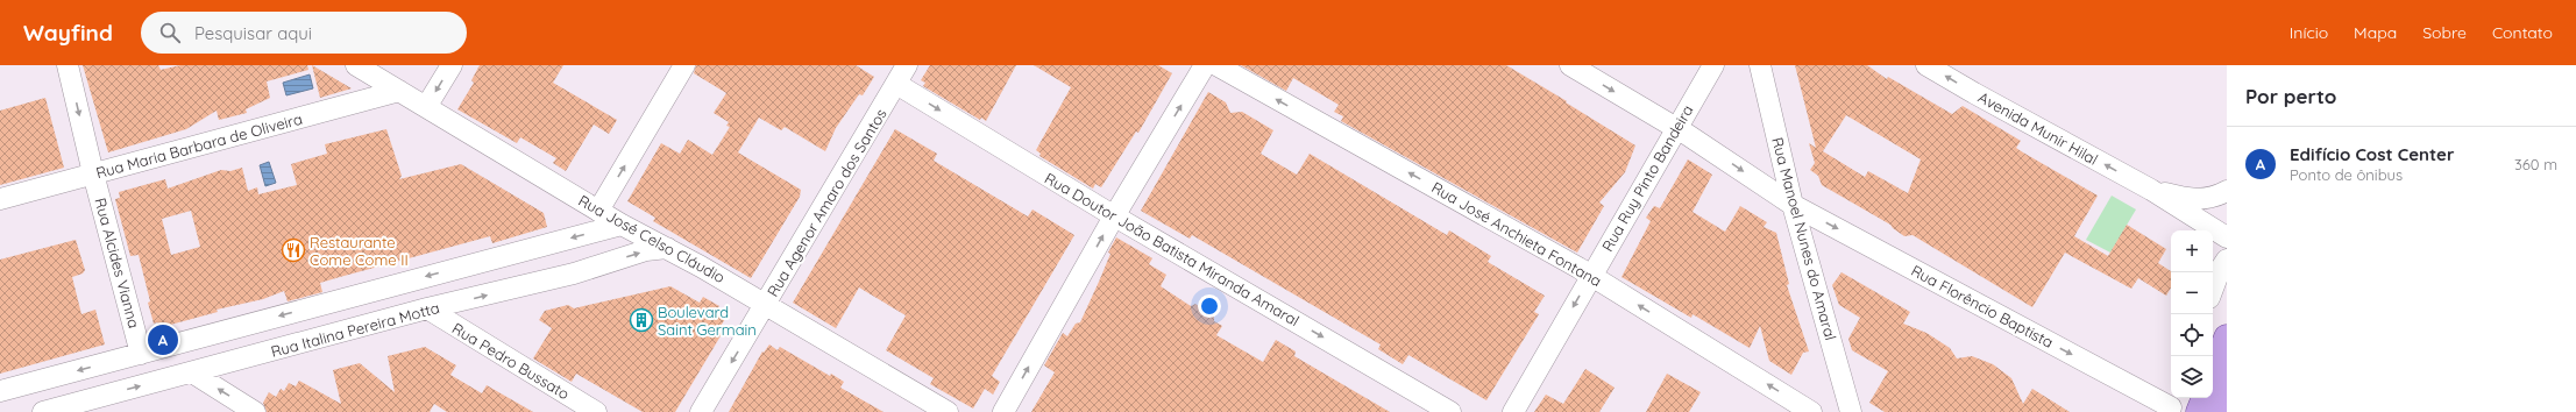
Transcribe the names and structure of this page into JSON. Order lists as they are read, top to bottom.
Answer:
{
  "streets": {
    "street": [
      "Avenida Munir Hilal",
      "Rua Maria Barbara de Oliveira",
      "Rua Ruy Pinto Bandeira",
      "Rua Agenor Amaro dos Santos",
      "Rua José Anchieta Fontana",
      "Rua José Celso Cláudio",
      "Rua Manoel Nunes do Amaral",
      "Rua Doutor João Batista Miranda Amaral",
      "Rua Alcides Vianna",
      "Rua Florêncio Baptista",
      "Rua Italina Pereira Motta",
      "Rua Pedro Bussato"
    ]
  },
  "crossings": [
    ["Rua Maria Barbara de Oliveira", "Rua José Celso Cláudio"],
    ["Rua Maria Barbara de Oliveira", "Rua Alcides Vianna"],
    ["Rua Ruy Pinto Bandeira", "Rua José Anchieta Fontana"],
    ["Rua Ruy Pinto Bandeira", "Rua Florêncio Baptista"],
    ["Rua Agenor Amaro dos Santos", "Rua José Celso Cláudio"],
    ["Rua Agenor Amaro dos Santos", "Rua Doutor João Batista Miranda Amaral"],
    ["Rua José Celso Cláudio", "Rua Italina Pereira Motta"],
    ["Rua Manoel Nunes do Amaral", "Rua Florêncio Baptista"],
    ["Rua Italina Pereira Motta", "Rua Pedro Bussato"]
  ],
  "one_way": [
    "Avenida Munir Hilal",
    "Rua Ruy Pinto Bandeira",
    "Rua José Anchieta Fontana",
    "Rua Doutor João Batista Miranda Amaral",
    "Rua Alcides Vianna",
    "Rua Florêncio Baptista"
  ],
  "places": {
    "restaurant": ["Restaurante Come Come II"],
    "building": ["Boulevard Saint Germain"]
  },
  "page": {
    "header": "Wayfind",
    "search": "Pesquisar aqui",
    "nav": [
      "Início",
      "Mapa",
      "Sobre",
      "Contato"
    ],
    "heading": "Por perto",
    "list": [
      {
        "mark": "A",
        "name": "Edifício Cost Center",
        "note": "Ponto de ônibus",
        "value": "360 m"
      }
    ],
    "map_buttons": ["+", "−"],
    "pins": "A"
  }
}
